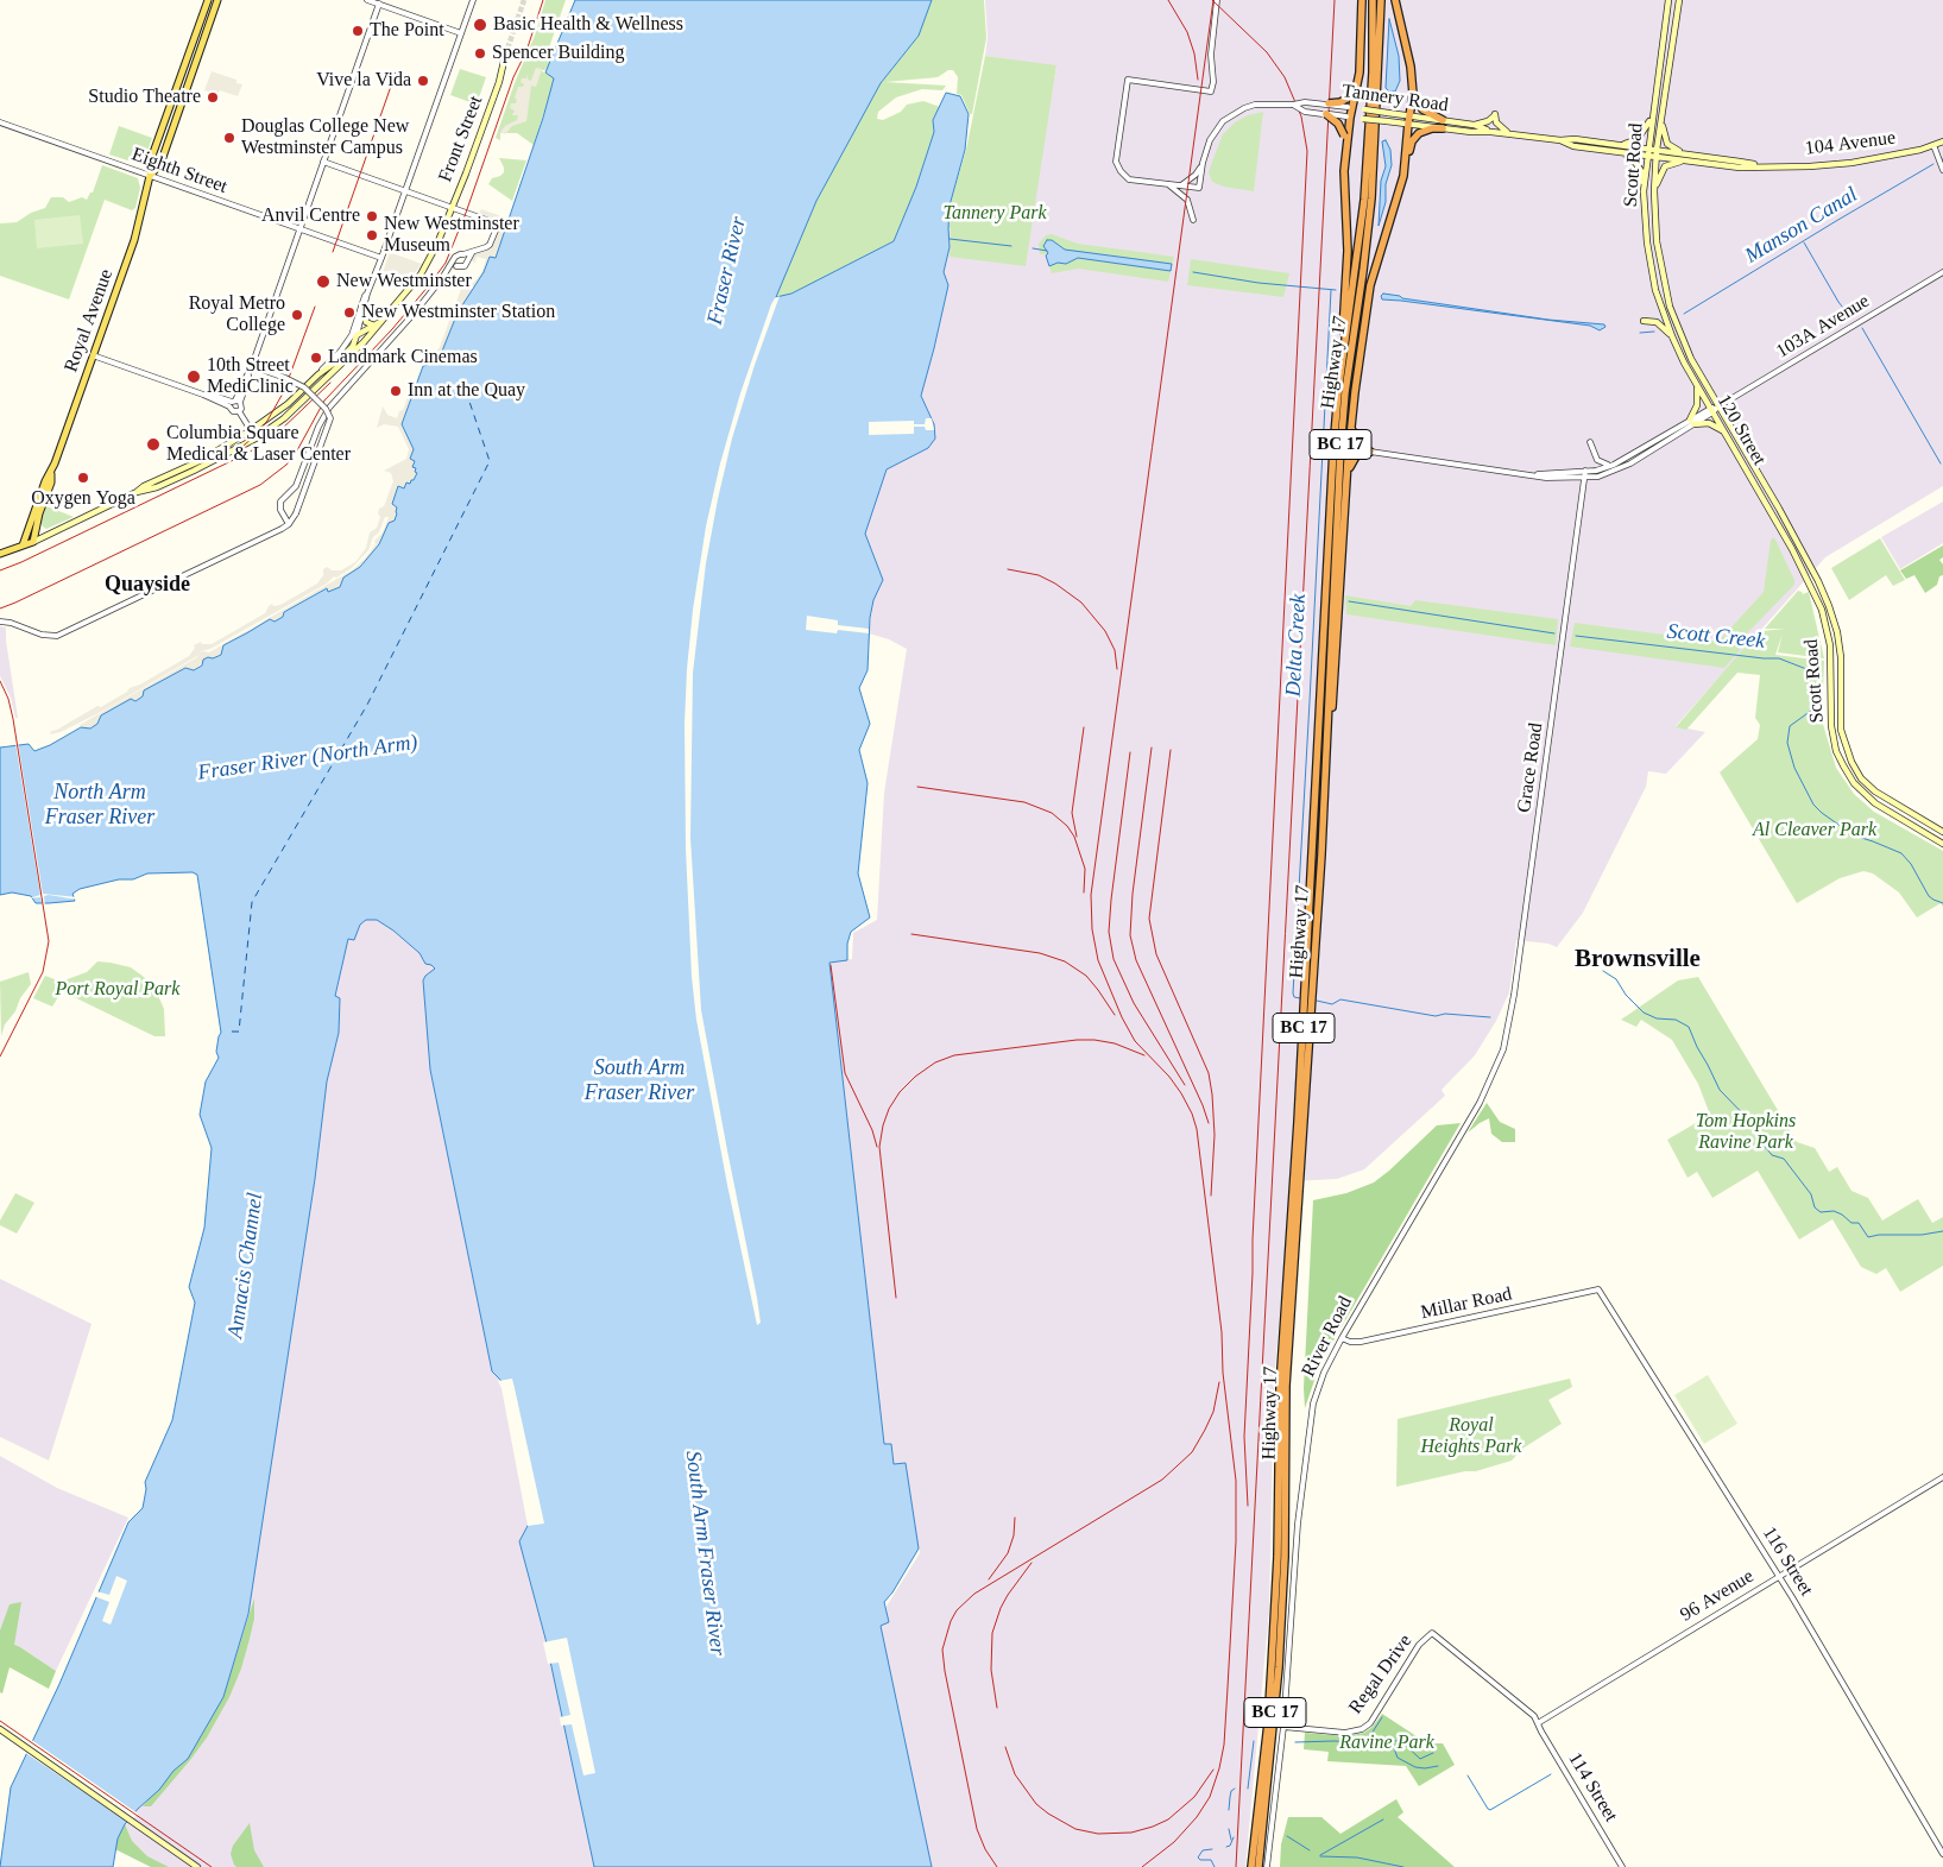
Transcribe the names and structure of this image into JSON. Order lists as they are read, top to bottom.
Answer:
{
  "streets": {
    "highway": ["Highway 17", "BC 17"],
    "main road": [
      "Tannery Road",
      "Front Street",
      "104 Avenue",
      "Scott Road",
      "Royal Avenue",
      "120 Street"
    ],
    "street": [
      "Eighth Street",
      "103A Avenue",
      "Grace Road",
      "Millar Road",
      "River Road",
      "116 Street",
      "96 Avenue",
      "Regal Drive",
      "114 Street"
    ]
  },
  "crossings": [
    ["Tannery Road", "104 Avenue"],
    ["Tannery Road", "Scott Road"],
    ["104 Avenue", "Scott Road"],
    ["Scott Road", "120 Street"],
    ["Eighth Street", "Royal Avenue"],
    ["103A Avenue", "120 Street"],
    ["103A Avenue", "Grace Road"],
    ["Grace Road", "River Road"],
    ["Millar Road", "River Road"],
    ["Millar Road", "116 Street"],
    ["River Road", "Regal Drive"],
    ["116 Street", "96 Avenue"],
    ["96 Avenue", "114 Street"],
    ["Regal Drive", "114 Street"]
  ],
  "districts": ["Quayside", "Brownsville"],
  "water": [
    "Manson Canal",
    "Fraser River",
    "Scott Creek",
    "Delta Creek",
    "Fraser River (North Arm)",
    "North Arm Fraser River",
    "South Arm Fraser River",
    "Annacis Channel"
  ],
  "parks": [
    "Tannery Park",
    "Al Cleaver Park",
    "Port Royal Park",
    "Tom Hopkins Ravine Park",
    "Royal Heights Park",
    "Ravine Park"
  ],
  "places": [
    "Basic Health & Wellness",
    "The Point",
    "Spencer Building",
    "Vive la Vida",
    "Studio Theatre",
    "Douglas College New Westminster Campus",
    "Anvil Centre",
    "New Westminster Museum",
    "New Westminster",
    "New Westminster Station",
    "Royal Metro College",
    "Landmark Cinemas",
    "10th Street MediClinic",
    "Inn at the Quay",
    "Columbia Square Medical & Laser Center",
    "Oxygen Yoga"
  ]
}
